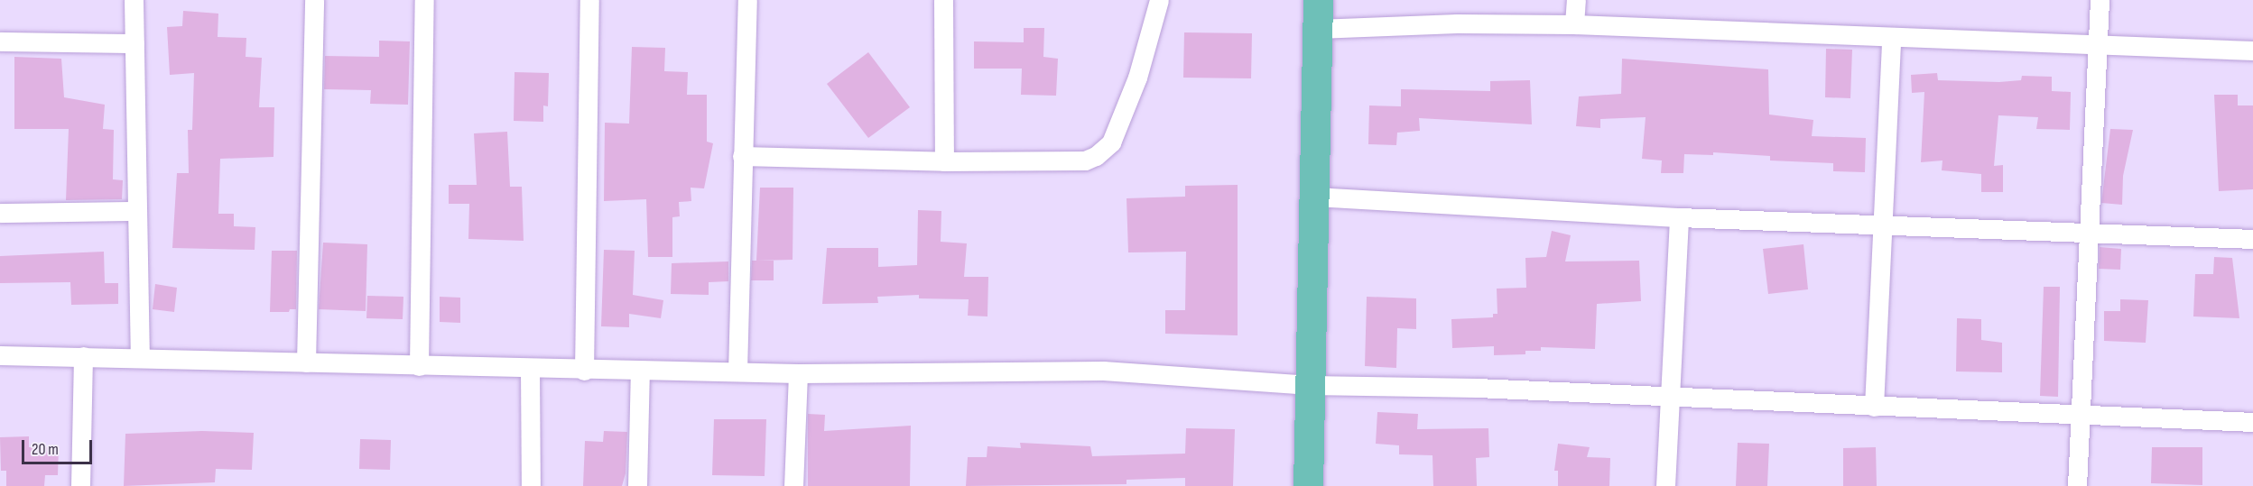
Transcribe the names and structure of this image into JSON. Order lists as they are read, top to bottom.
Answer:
{
  "scale_bar": "20 m"
}
